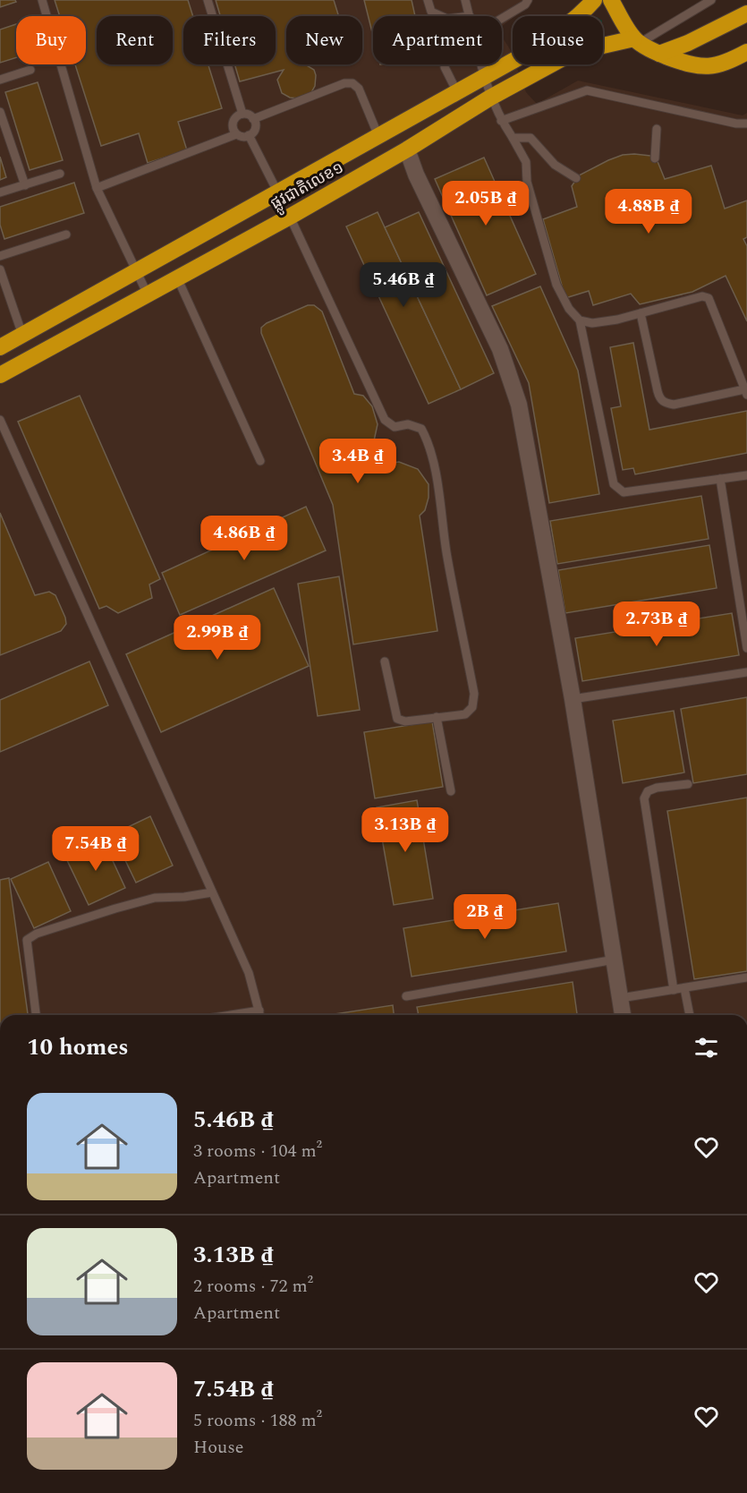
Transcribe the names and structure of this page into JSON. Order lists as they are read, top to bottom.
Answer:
{
  "streets": {
    "highway": ["ផ្លូវជាតិលេខ១"]
  },
  "page": {
    "chip": [
      "Buy",
      "Rent",
      "Filters",
      "New",
      "Apartment",
      "House"
    ],
    "price": [
      "2.05B ₫",
      "4.88B ₫",
      "5.46B ₫",
      "3.4B ₫",
      "4.86B ₫",
      "2.73B ₫",
      "2.99B ₫",
      "3.13B ₫",
      "7.54B ₫",
      "2B ₫"
    ],
    "heading": "10 homes",
    "list": [
      {
        "name": "5.46B ₫",
        "note": "3 rooms · 104 m² · Apartment"
      },
      {
        "name": "3.13B ₫",
        "note": "2 rooms · 72 m² · Apartment"
      },
      {
        "name": "7.54B ₫",
        "note": "5 rooms · 188 m² · House"
      }
    ]
  }
}
